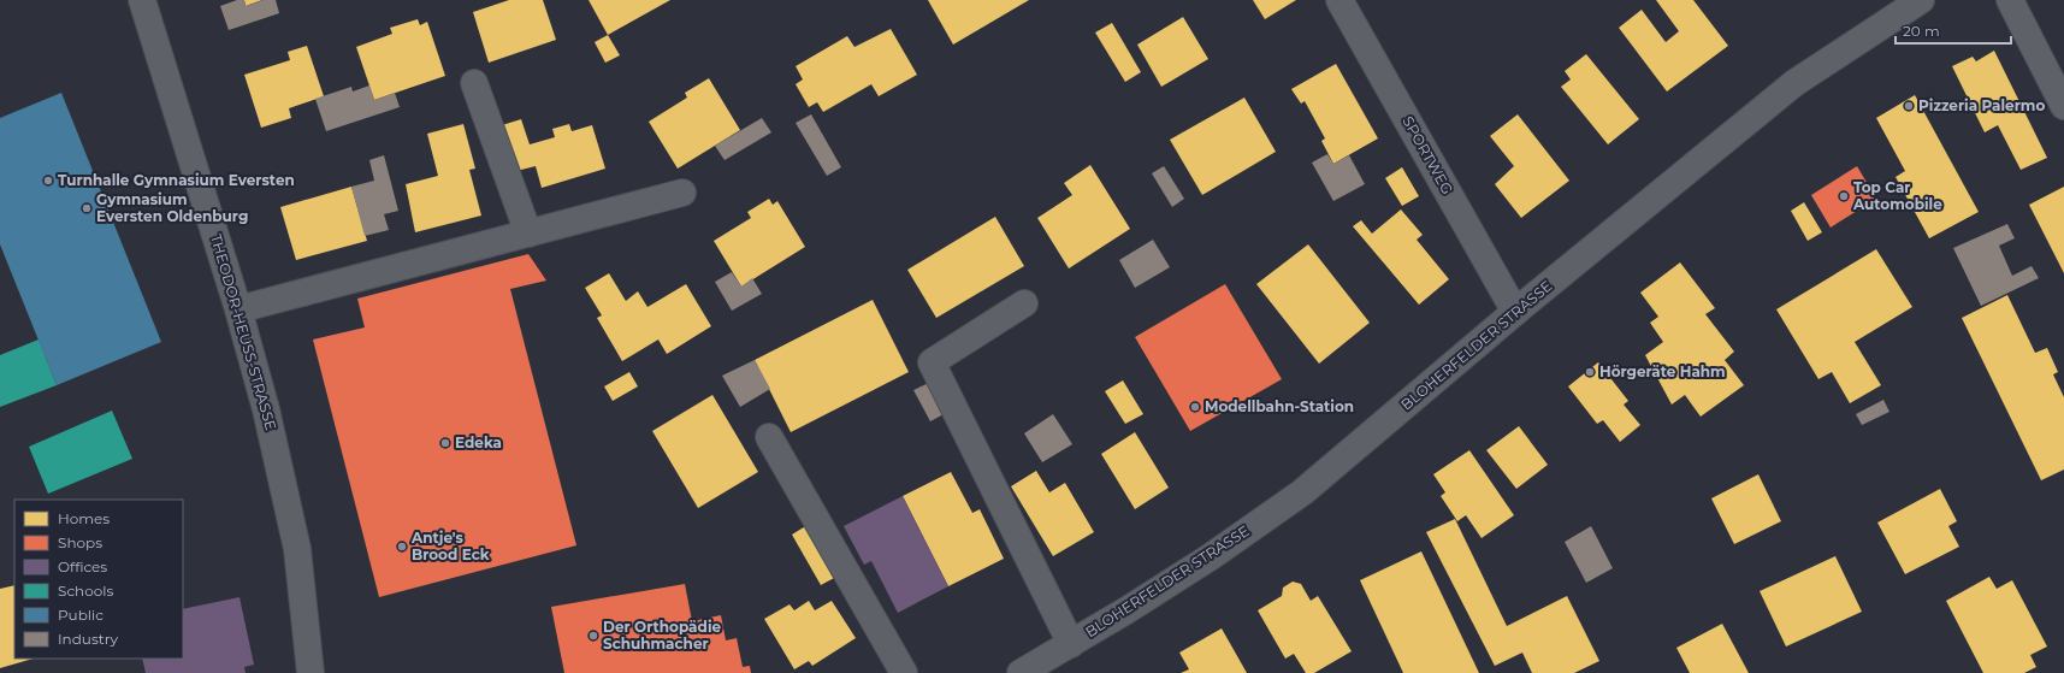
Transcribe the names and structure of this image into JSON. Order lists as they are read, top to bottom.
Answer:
{
  "streets": {
    "street": ["SPORTWEG", "THEODOR-HEUSS-STRASSE", "BLOHERFELDER STRASSE"]
  },
  "crossings": [
    ["SPORTWEG", "BLOHERFELDER STRASSE"]
  ],
  "places": [
    "Pizzeria Palermo",
    "Turnhalle Gymnasium Eversten",
    "Top Car Automobile",
    "Gymnasium Eversten Oldenburg",
    "Hörgeräte Hahm",
    "Modellbahn-Station",
    "Edeka",
    "Antje's Brood Eck",
    "Der Orthopädie Schuhmacher"
  ],
  "legend": [
    "Homes",
    "Shops",
    "Offices",
    "Schools",
    "Public",
    "Industry"
  ],
  "scale_bar": "20 m"
}
